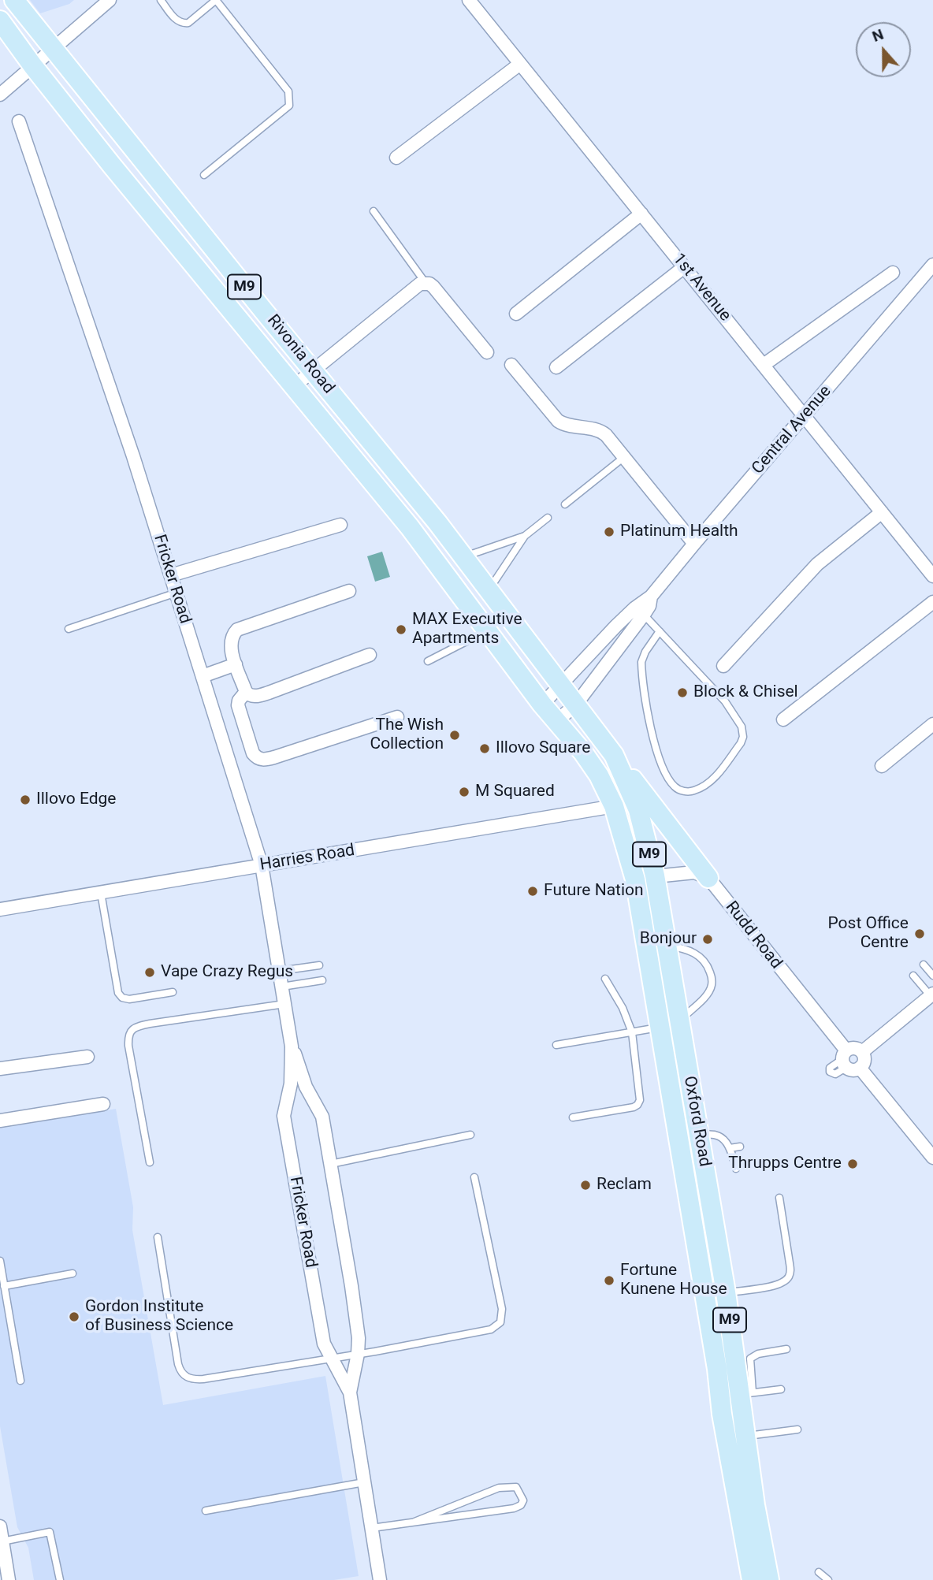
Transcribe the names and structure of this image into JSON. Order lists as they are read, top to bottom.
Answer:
{
  "streets": {
    "main road": ["M9", "Rivonia Road", "Oxford Road"],
    "street": [
      "1st Avenue",
      "Central Avenue",
      "Fricker Road",
      "Harries Road",
      "Rudd Road"
    ]
  },
  "crossings": [
    ["1st Avenue", "Central Avenue"],
    ["Rivonia Road", "Central Avenue"],
    ["Rivonia Road", "Oxford Road"],
    ["Central Avenue", "Oxford Road"],
    ["Fricker Road", "Harries Road"],
    ["Harries Road", "Oxford Road"]
  ],
  "places": [
    "Platinum Health",
    "MAX Executive Apartments",
    "Block & Chisel",
    "The Wish Collection",
    "Illovo Square",
    "M Squared",
    "Illovo Edge",
    "Future Nation",
    "Post Office Centre",
    "Bonjour",
    "Vape Crazy Regus",
    "Thrupps Centre",
    "Reclam",
    "Fortune Kunene House",
    "Gordon Institute of Business Science"
  ],
  "north": "top"
}
